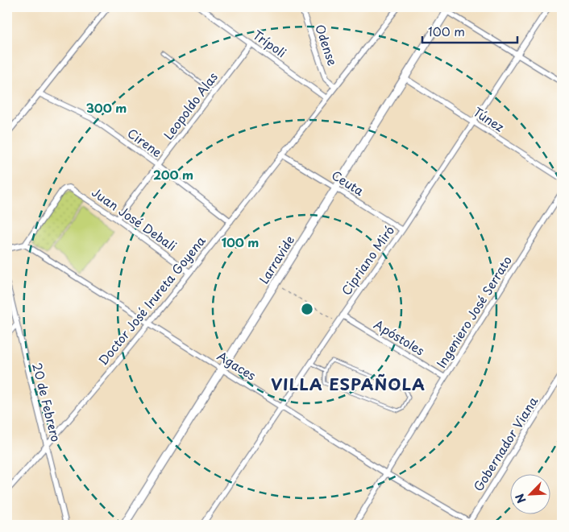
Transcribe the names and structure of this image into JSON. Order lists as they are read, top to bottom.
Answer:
{
  "streets": {
    "street": [
      "Trípoli",
      "Odense",
      "Leopoldo Alas",
      "Túnez",
      "Cirene",
      "Ceuta",
      "Juan José Debali",
      "Larravide",
      "Cipriano Miró",
      "Doctor José Irureta Goyena",
      "Ingeniero José Serrato",
      "Apóstoles",
      "Agaces",
      "20 de Febrero",
      "Gobernador Viana"
    ]
  },
  "crossings": [
    ["Trípoli", "Leopoldo Alas"],
    ["Trípoli", "Doctor José Irureta Goyena"],
    ["Odense", "Doctor José Irureta Goyena"],
    ["Leopoldo Alas", "Cirene"],
    ["Leopoldo Alas", "Juan José Debali"],
    ["Túnez", "Larravide"],
    ["Túnez", "Cipriano Miró"],
    ["Cirene", "Doctor José Irureta Goyena"],
    ["Ceuta", "Larravide"],
    ["Ceuta", "Cipriano Miró"],
    ["Ceuta", "Doctor José Irureta Goyena"],
    ["Juan José Debali", "Doctor José Irureta Goyena"],
    ["Juan José Debali", "Agaces"],
    ["Larravide", "Agaces"],
    ["Cipriano Miró", "Apóstoles"],
    ["Cipriano Miró", "Agaces"],
    ["Doctor José Irureta Goyena", "Agaces"],
    ["Doctor José Irureta Goyena", "20 de Febrero"],
    ["Ingeniero José Serrato", "Apóstoles"],
    ["Ingeniero José Serrato", "Agaces"],
    ["Agaces", "Gobernador Viana"]
  ],
  "districts": ["VILLA ESPAÑOLA"],
  "scale_bar": "100 m",
  "north": "bottom left",
  "rings": ["300 m", "200 m", "100 m"]
}
